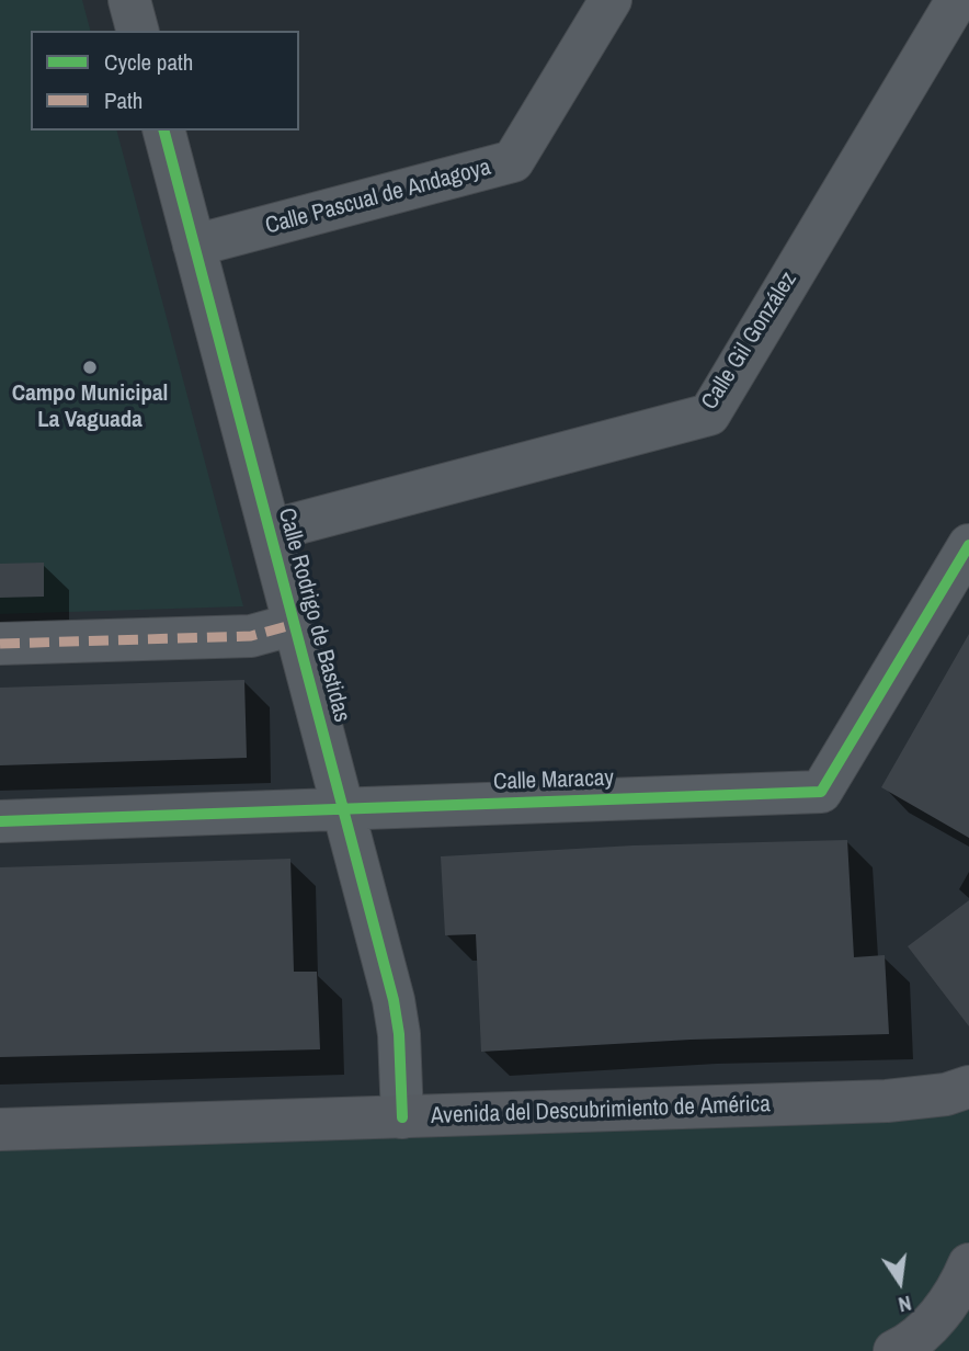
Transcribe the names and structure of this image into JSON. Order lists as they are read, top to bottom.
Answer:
{
  "streets": {
    "street": [
      "Calle Pascual de Andagoya",
      "Calle Gil González",
      "Calle Rodrigo de Bastidas",
      "Calle Maracay",
      "Avenida del Descubrimiento de América"
    ]
  },
  "crossings": [
    ["Calle Pascual de Andagoya", "Calle Rodrigo de Bastidas"],
    ["Calle Gil González", "Calle Rodrigo de Bastidas"],
    ["Calle Rodrigo de Bastidas", "Calle Maracay"],
    ["Calle Rodrigo de Bastidas", "Avenida del Descubrimiento de América"]
  ],
  "places": ["Campo Municipal La Vaguada"],
  "legend": ["Cycle path", "Path"],
  "north": "bottom"
}
